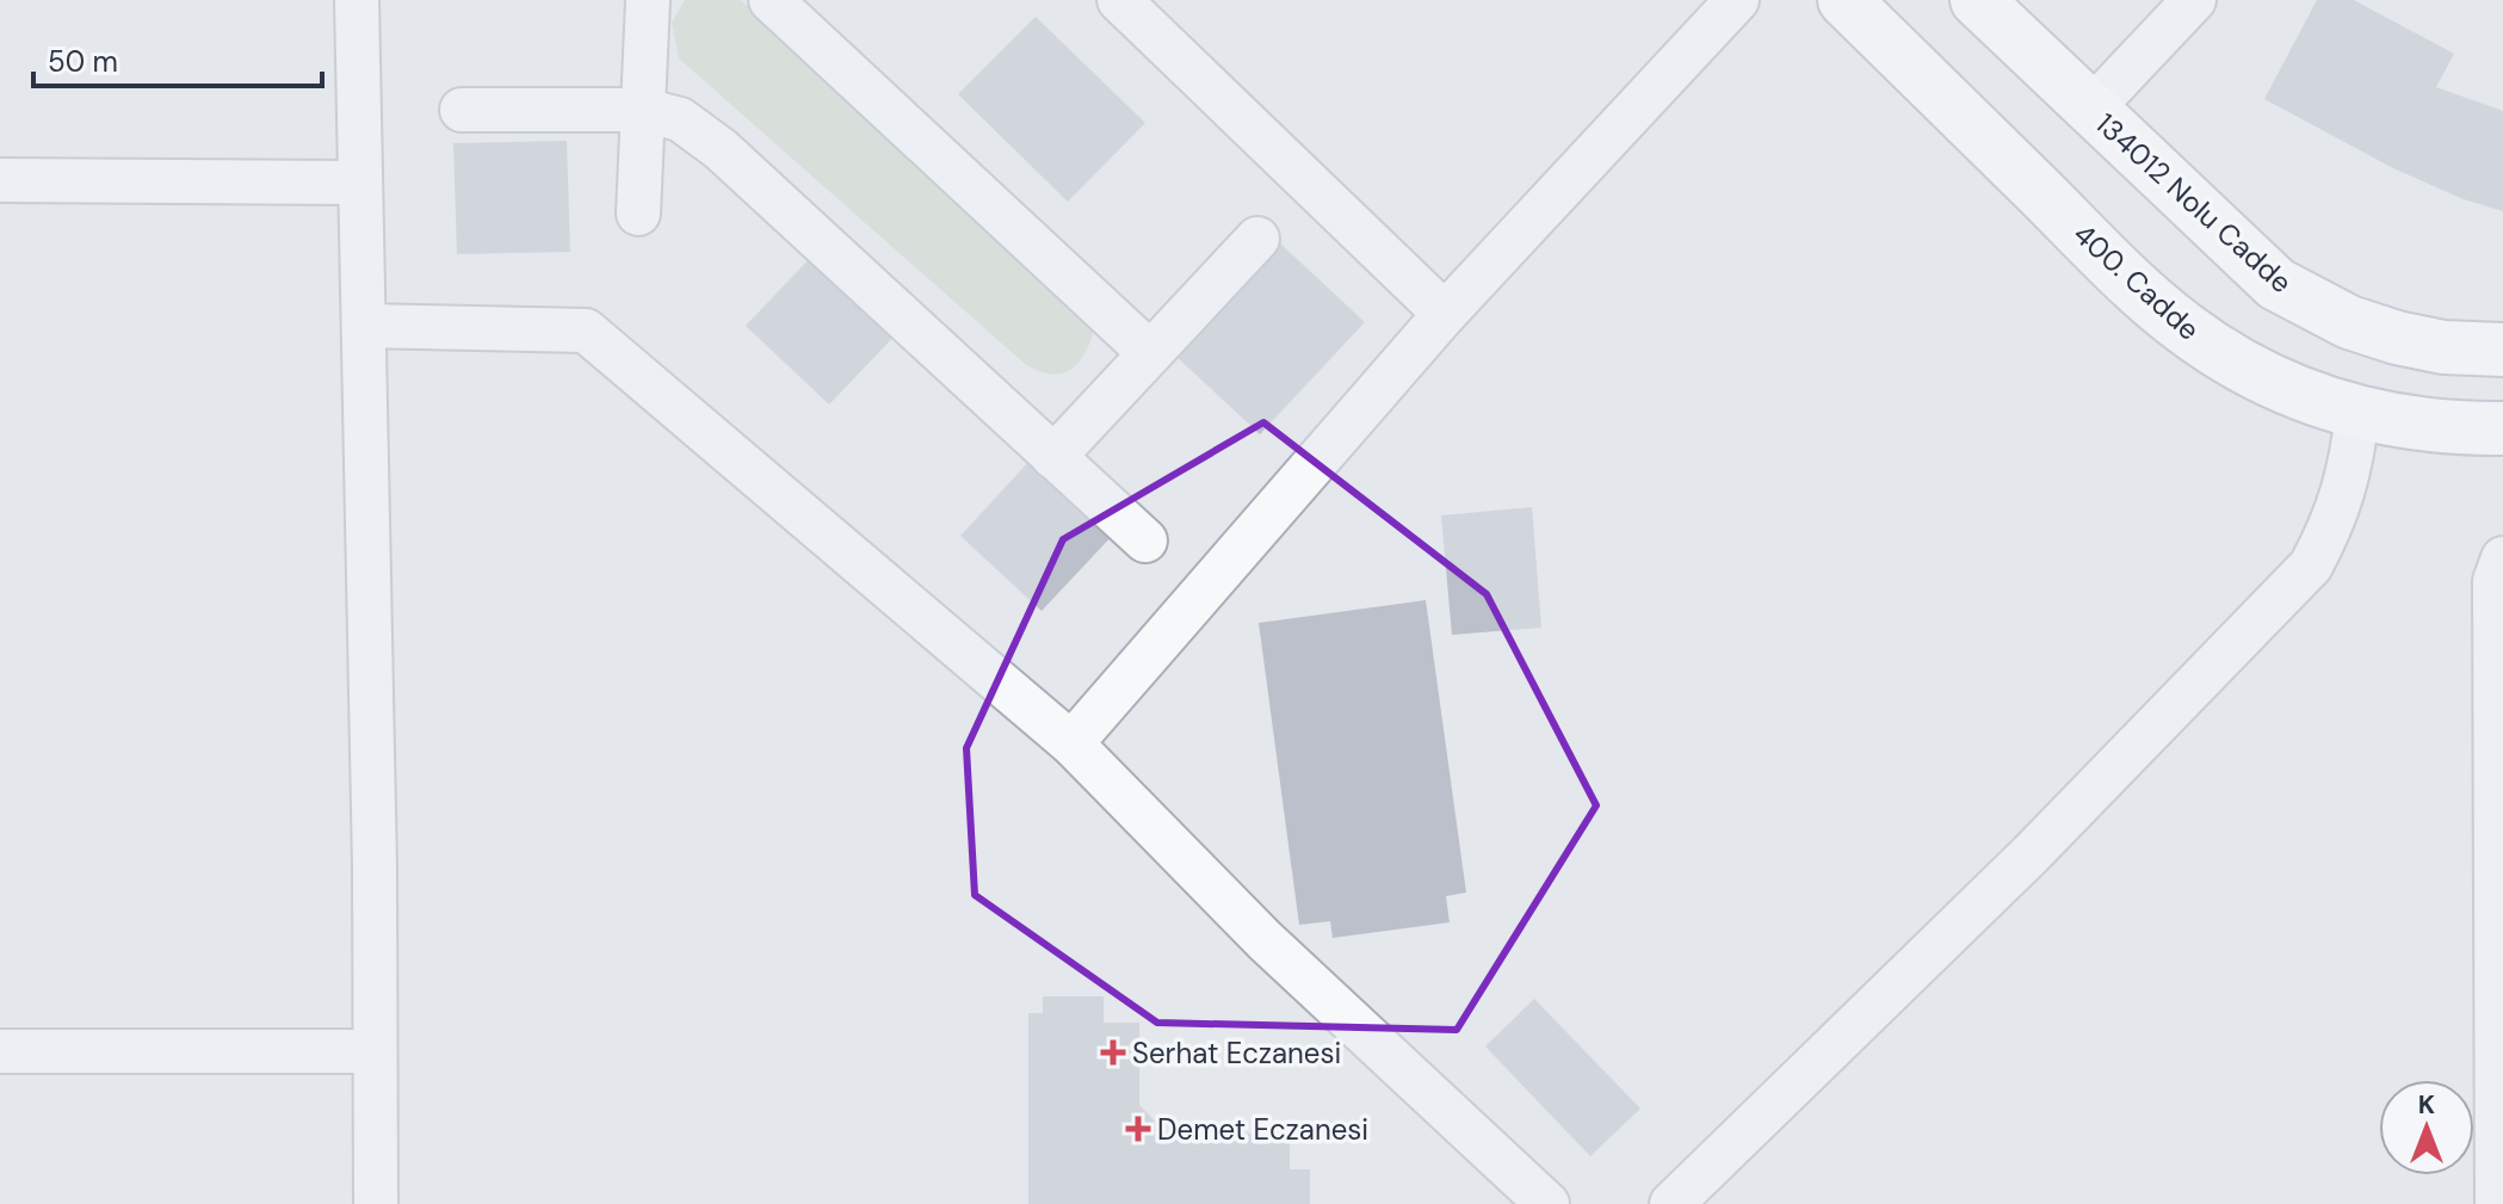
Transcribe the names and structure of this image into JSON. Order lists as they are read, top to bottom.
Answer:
{
  "streets": {
    "main road": ["134012 Nolu Cadde", "400. Cadde"]
  },
  "places": {
    "health": ["Serhat Eczanesi", "Demet Eczanesi"]
  },
  "scale_bar": "50 m",
  "north": "top"
}
